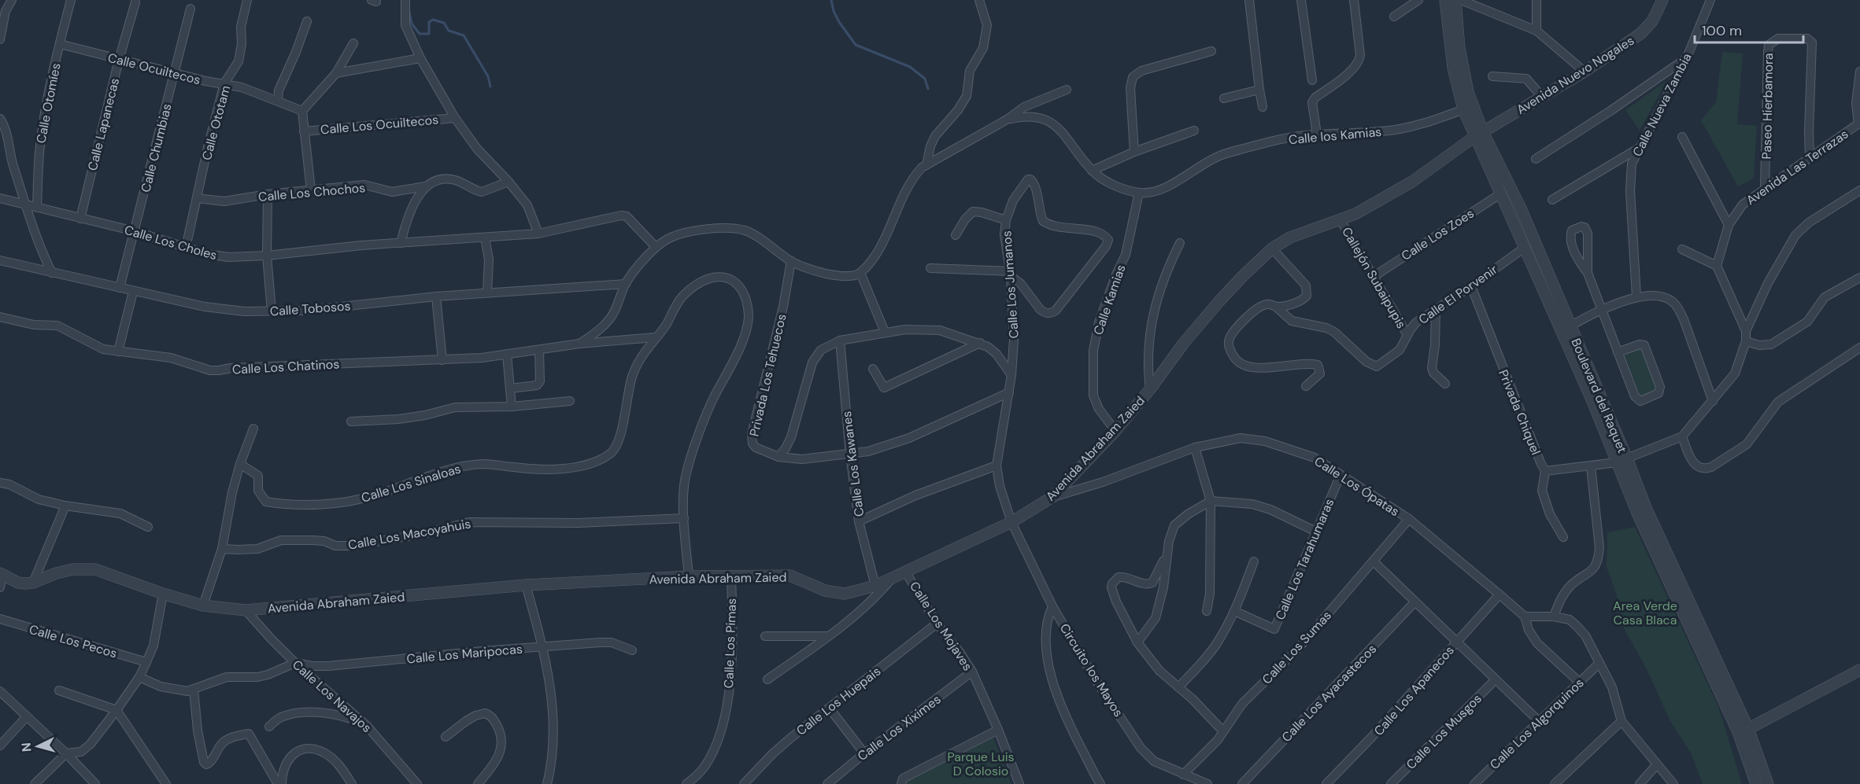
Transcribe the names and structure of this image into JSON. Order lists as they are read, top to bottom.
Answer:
{
  "streets": {
    "street": [
      "Calle Ocuiltecos",
      "Avenida Nuevo Nogales",
      "Calle Otomíes",
      "Calle Nueva Zambia",
      "Paseo Hierbamora",
      "Calle Ototam",
      "Calle Lapanecas",
      "Calle Los Ocuiltecos",
      "Calle los Kamias",
      "Calle Chumbias",
      "Avenida Las Terrazas",
      "Calle Los Chochos",
      "Calle Los Zoes",
      "Calle Los Choles",
      "Callejón Subaipupis",
      "Calle Los Jumanos",
      "Calle El Porvenir",
      "Calle Kamias",
      "Calle Tobosos",
      "Calle Los Chatinos",
      "Privada Los Tehuecos",
      "Boulevard del Raquet",
      "Privada Chiquel",
      "Avenida Abraham Zaied",
      "Calle Los Kawanes",
      "Calle Los Sinaloas",
      "Calle Los Ópatas",
      "Calle Los Macoyahuis",
      "Calle Los Tarahumaras",
      "Calle Los Mojaves",
      "Calle Los Pecos",
      "Calle Los Pimas",
      "Calle Los Sumas",
      "Calle Los Maripocas",
      "Circuito los Mayos",
      "Calle Los Apanecos",
      "Calle Los Ayacastecos",
      "Calle Los Navajos",
      "Calle Los Huepais",
      "Calle Los Algorquinos",
      "Calle Los Xiximes",
      "Calle Los Musgos"
    ]
  },
  "crossings": [
    ["Calle Ocuiltecos", "Calle Otomíes"],
    ["Calle Ocuiltecos", "Calle Ototam"],
    ["Calle Ocuiltecos", "Calle Lapanecas"],
    ["Calle Ocuiltecos", "Calle Chumbias"],
    ["Avenida Nuevo Nogales", "Boulevard del Raquet"],
    ["Avenida Nuevo Nogales", "Avenida Abraham Zaied"],
    ["Calle Otomíes", "Calle Los Choles"],
    ["Paseo Hierbamora", "Avenida Las Terrazas"],
    ["Calle Ototam", "Calle Los Chochos"],
    ["Calle Ototam", "Calle Los Choles"],
    ["Calle Lapanecas", "Calle Los Choles"],
    ["Calle los Kamias", "Calle Kamias"],
    ["Calle los Kamias", "Boulevard del Raquet"],
    ["Calle Chumbias", "Calle Los Choles"],
    ["Calle Chumbias", "Calle Tobosos"],
    ["Calle Los Zoes", "Callejón Subaipupis"],
    ["Calle Los Zoes", "Boulevard del Raquet"],
    ["Calle Los Choles", "Calle Los Chatinos"],
    ["Callejón Subaipupis", "Calle El Porvenir"],
    ["Callejón Subaipupis", "Avenida Abraham Zaied"],
    ["Calle Los Jumanos", "Privada Los Tehuecos"],
    ["Calle Los Jumanos", "Avenida Abraham Zaied"],
    ["Calle Los Jumanos", "Circuito los Mayos"],
    ["Calle El Porvenir", "Boulevard del Raquet"],
    ["Calle El Porvenir", "Privada Chiquel"],
    ["Calle Kamias", "Avenida Abraham Zaied"],
    ["Calle Tobosos", "Calle Los Chatinos"],
    ["Calle Los Chatinos", "Privada Los Tehuecos"],
    ["Calle Los Chatinos", "Calle Los Sinaloas"],
    ["Privada Los Tehuecos", "Calle Los Kawanes"],
    ["Boulevard del Raquet", "Avenida Abraham Zaied"],
    ["Avenida Abraham Zaied", "Calle Los Kawanes"],
    ["Avenida Abraham Zaied", "Calle Los Ópatas"],
    ["Avenida Abraham Zaied", "Calle Los Mojaves"],
    ["Avenida Abraham Zaied", "Calle Los Pimas"],
    ["Avenida Abraham Zaied", "Circuito los Mayos"],
    ["Avenida Abraham Zaied", "Calle Los Navajos"],
    ["Calle Los Sinaloas", "Calle Los Macoyahuis"],
    ["Calle Los Ópatas", "Calle Los Tarahumaras"],
    ["Calle Los Ópatas", "Calle Los Sumas"],
    ["Calle Los Ópatas", "Calle Los Apanecos"],
    ["Calle Los Ópatas", "Calle Los Algorquinos"],
    ["Calle Los Mojaves", "Calle Los Huepais"],
    ["Calle Los Mojaves", "Calle Los Xiximes"],
    ["Calle Los Sumas", "Circuito los Mayos"],
    ["Calle Los Maripocas", "Calle Los Navajos"]
  ],
  "parks": ["Area Verde Casa Blaca", "Parque Luis D Colosio"],
  "scale_bar": "100 m",
  "north": "left"
}
